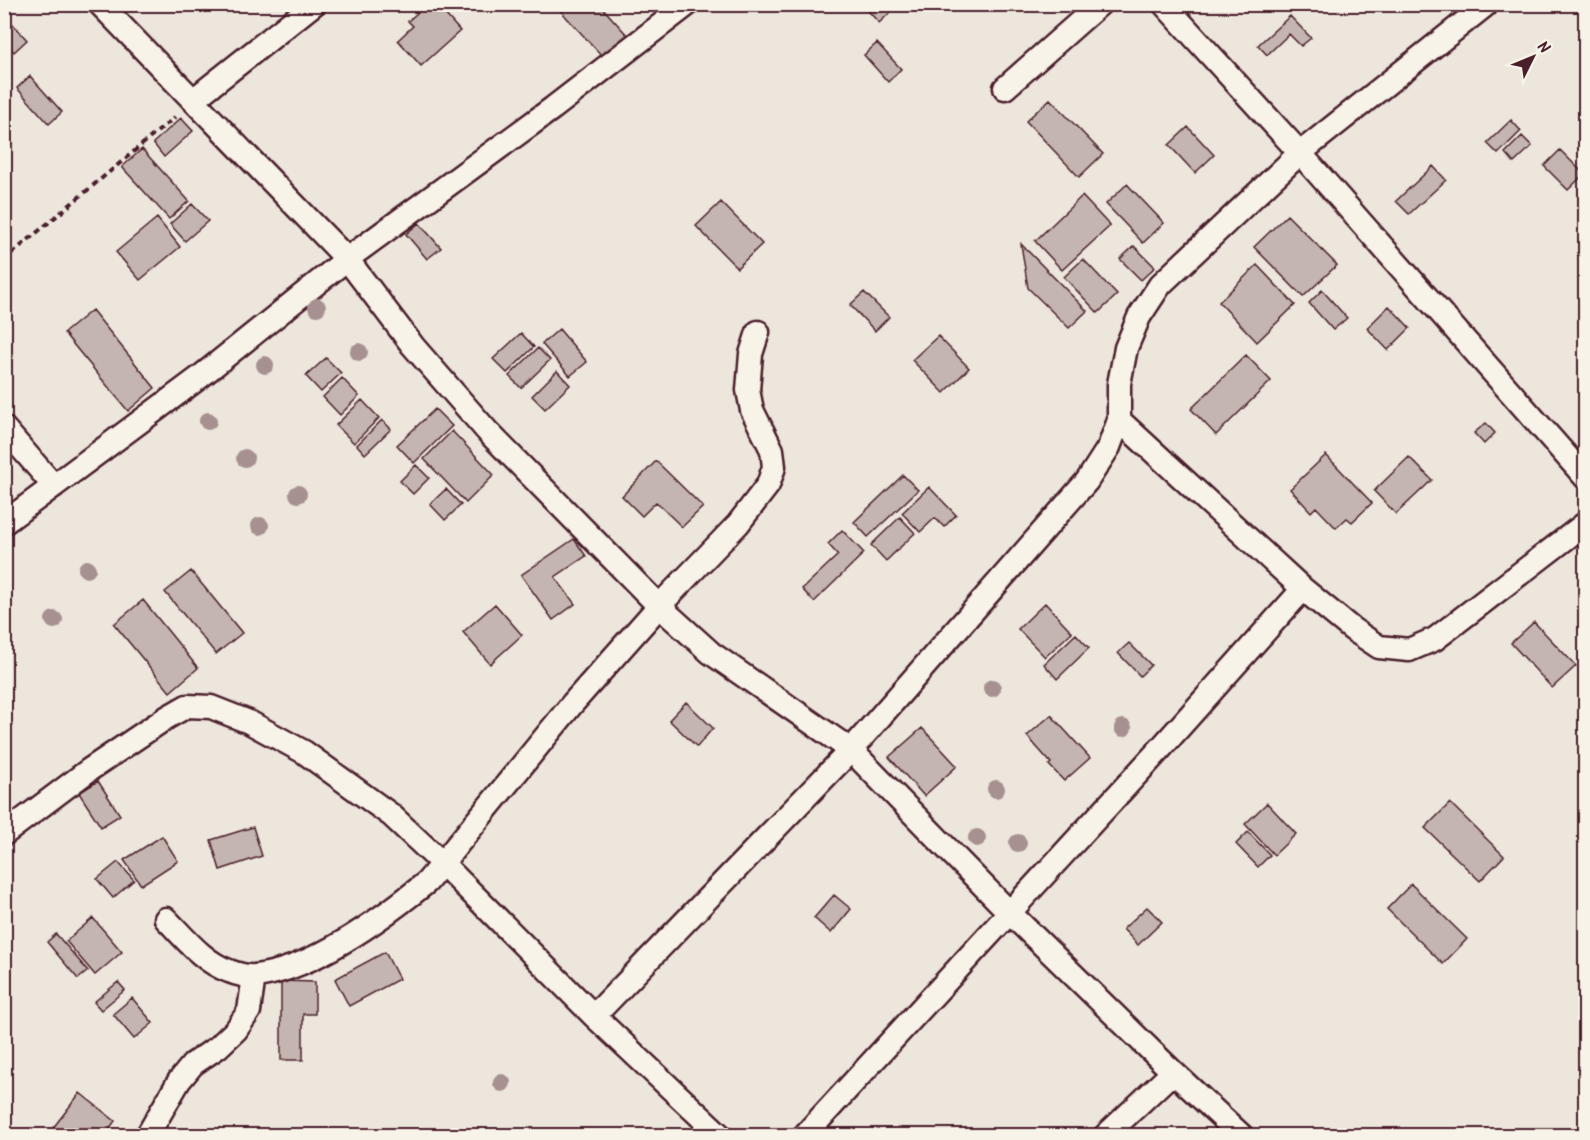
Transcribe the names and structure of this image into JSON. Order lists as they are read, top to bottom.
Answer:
{
  "north": "top right"
}
